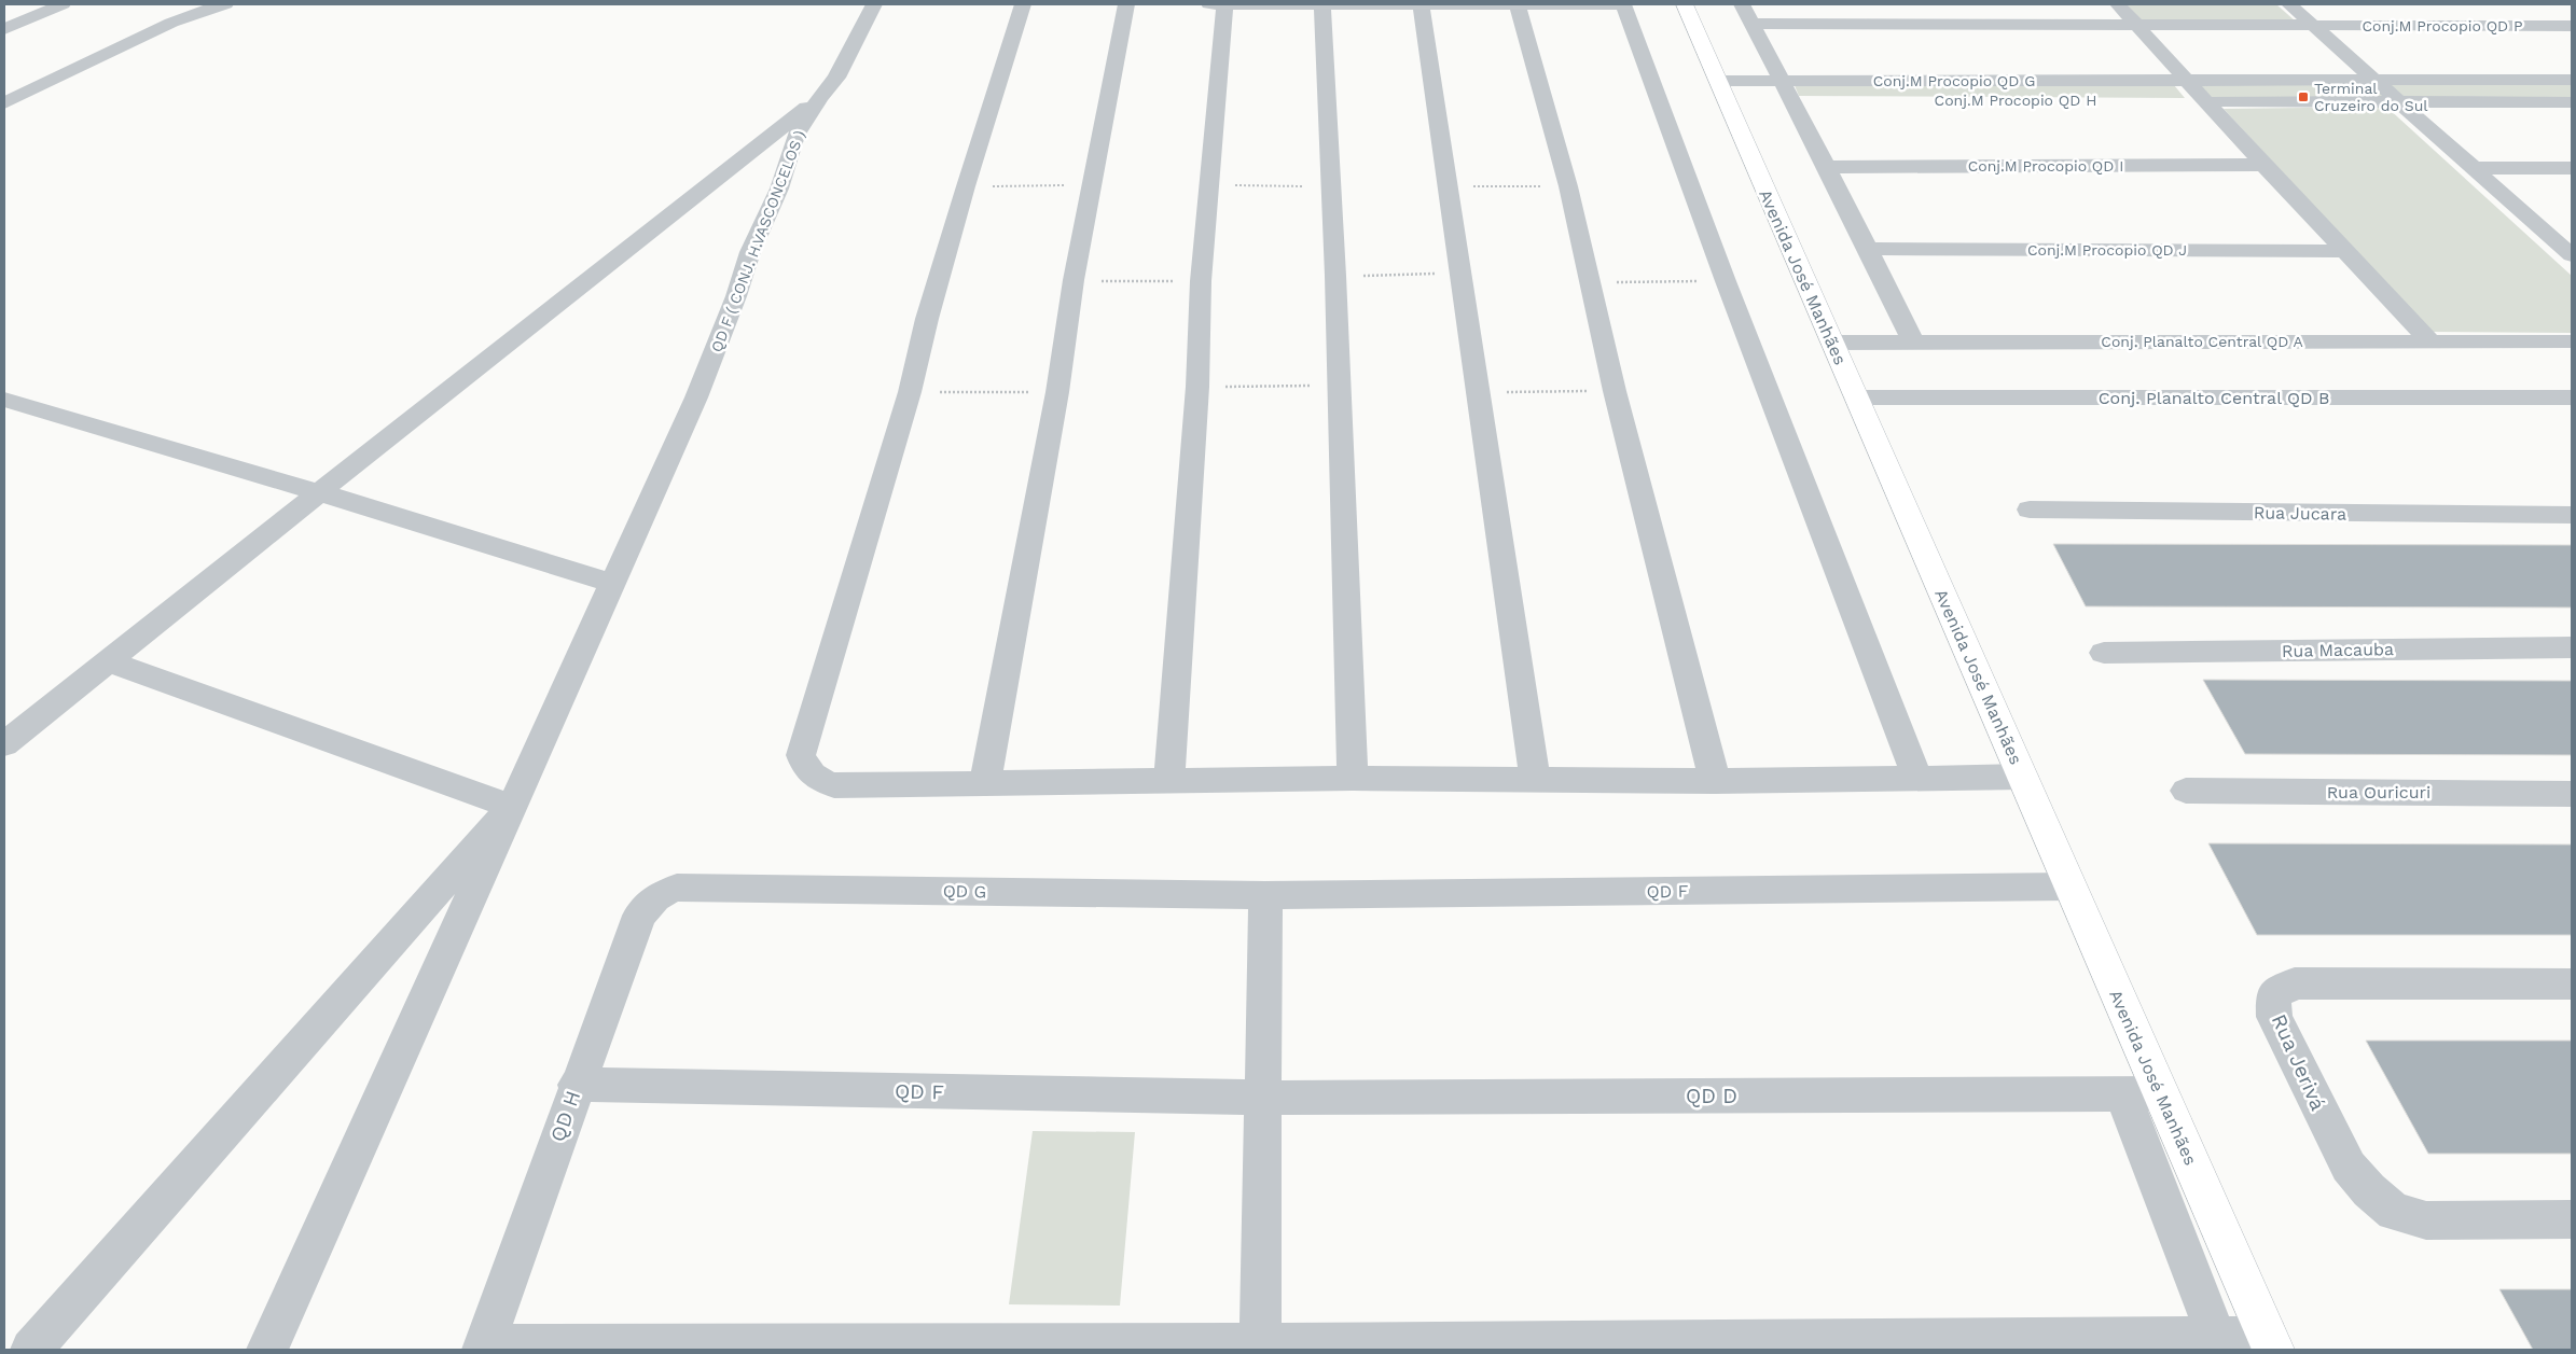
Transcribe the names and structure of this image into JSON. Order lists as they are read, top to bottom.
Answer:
{
  "streets": {
    "street": [
      "Conj.M Procopio QD P",
      "Conj.M Procopio QD G",
      "Conj.M Procopio QD I",
      "QD F ( CONJ. H.VASCONCELOS )",
      "Conj.M Procopio QD J",
      "Avenida José Manhães",
      "Conj. Planalto Central QD A",
      "Conj. Planalto Central QD B",
      "Rua Jucara",
      "Rua Macauba",
      "Rua Ouricuri",
      "QD G",
      "QD F",
      "Rua Jerivá",
      "QD D",
      "QD H"
    ]
  },
  "crossings": [
    ["Conj.M Procopio QD G", "Avenida José Manhães"],
    ["Avenida José Manhães", "Conj. Planalto Central QD A"],
    ["Avenida José Manhães", "Conj. Planalto Central QD B"],
    ["Avenida José Manhães", "QD F"],
    ["Avenida José Manhães", "QD D"],
    ["QD G", "QD F"],
    ["QD G", "QD H"],
    ["QD F", "QD D"],
    ["QD F", "QD H"]
  ],
  "places": {
    "transit": ["Terminal Cruzeiro do Sul"]
  }
}
